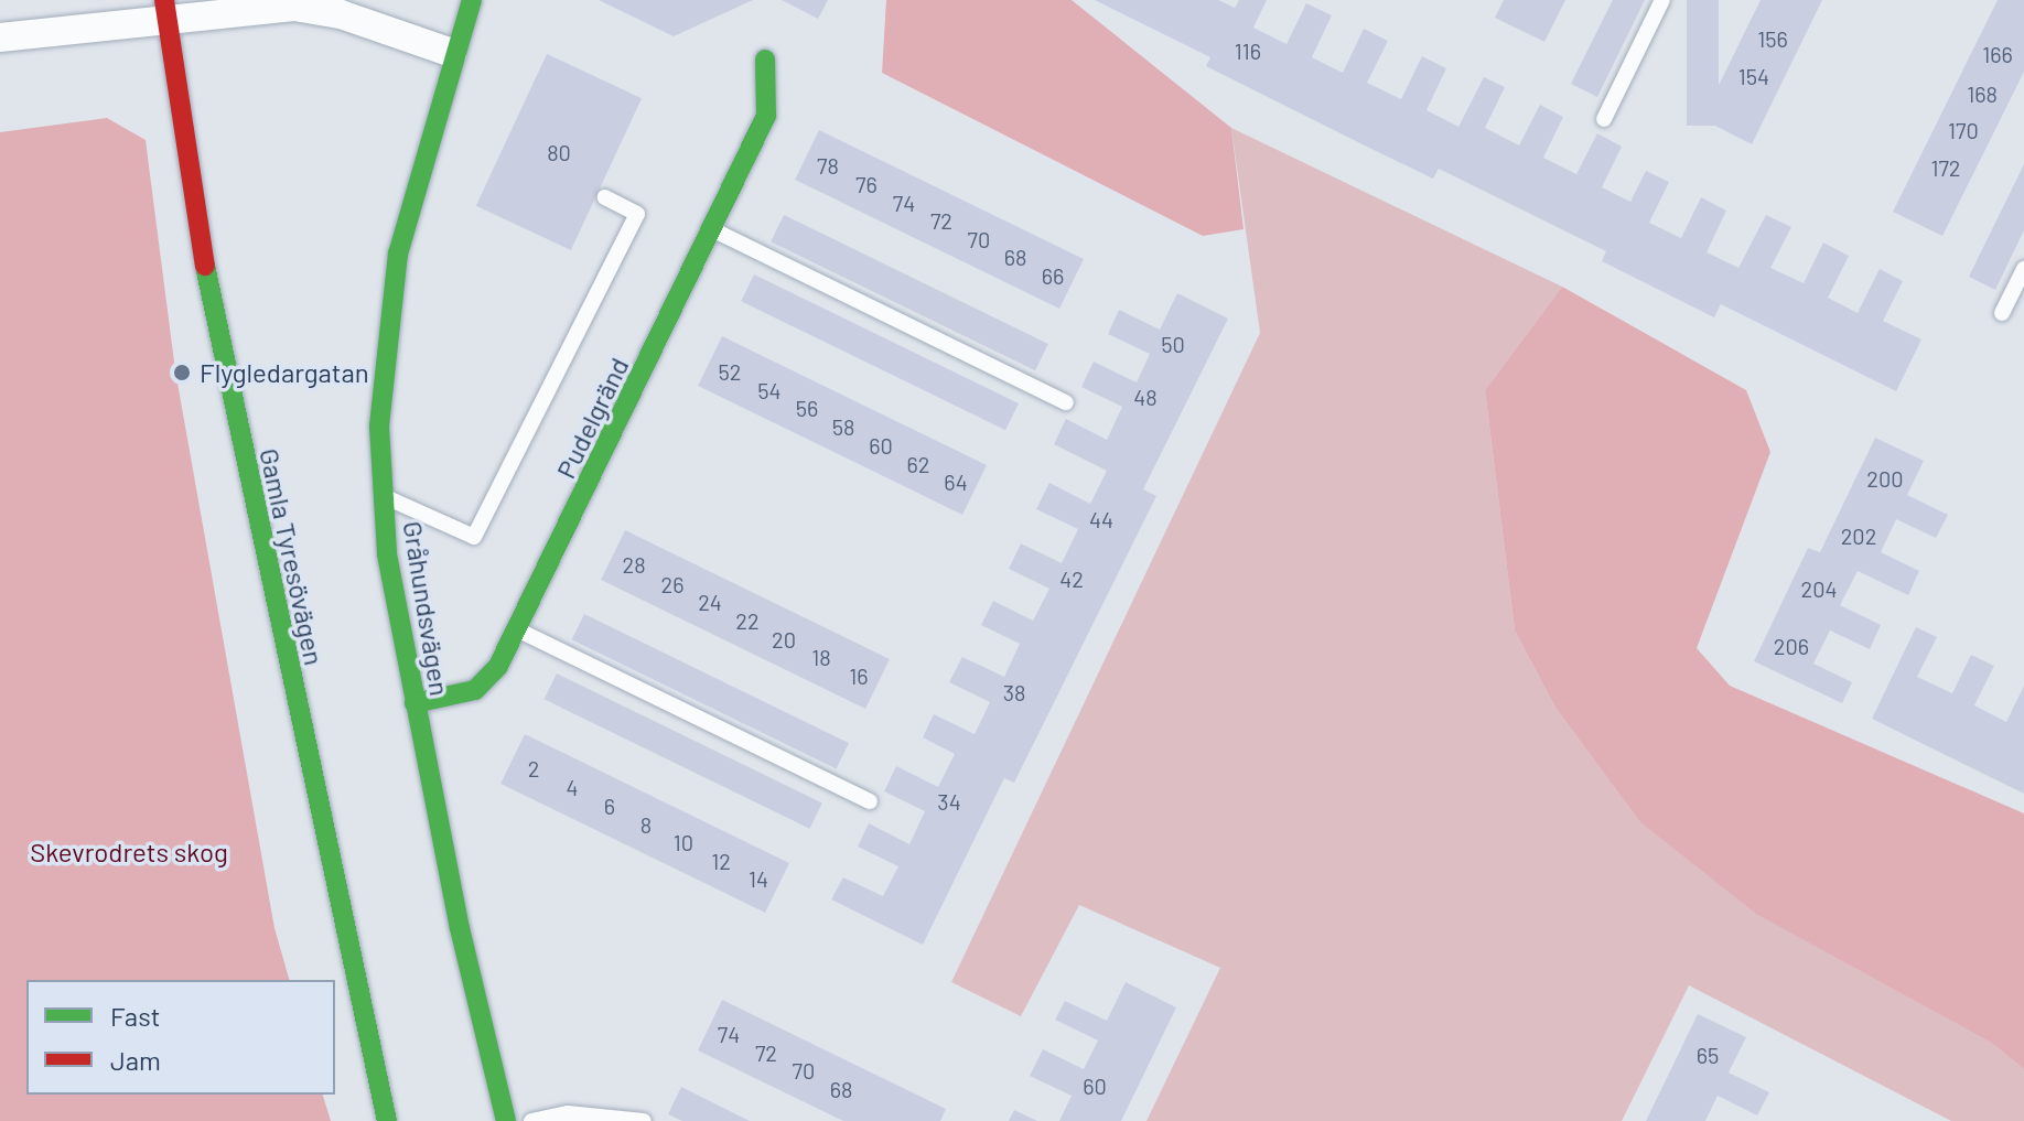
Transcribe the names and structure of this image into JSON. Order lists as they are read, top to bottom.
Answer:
{
  "streets": {
    "street": ["Pudelgränd", "Gamla Tyresövägen", "Gråhundsvägen"]
  },
  "crossings": [
    ["Pudelgränd", "Gråhundsvägen"]
  ],
  "parks": ["Skevrodrets skog"],
  "places": ["Flygledargatan"],
  "house_numbers": [
    "156",
    "116",
    "166",
    "154",
    "168",
    "170",
    "80",
    "78",
    "172",
    "76",
    "74",
    "72",
    "70",
    "68",
    "66",
    "50",
    "52",
    "54",
    "48",
    "56",
    "58",
    "60",
    "62",
    "200",
    "64",
    "44",
    "202",
    "28",
    "42",
    "26",
    "204",
    "24",
    "22",
    "20",
    "206",
    "18",
    "16",
    "38",
    "2",
    "4",
    "34",
    "6",
    "8",
    "10",
    "12",
    "14",
    "74",
    "72",
    "65",
    "70",
    "60",
    "68"
  ],
  "legend": ["Fast", "Jam"]
}
